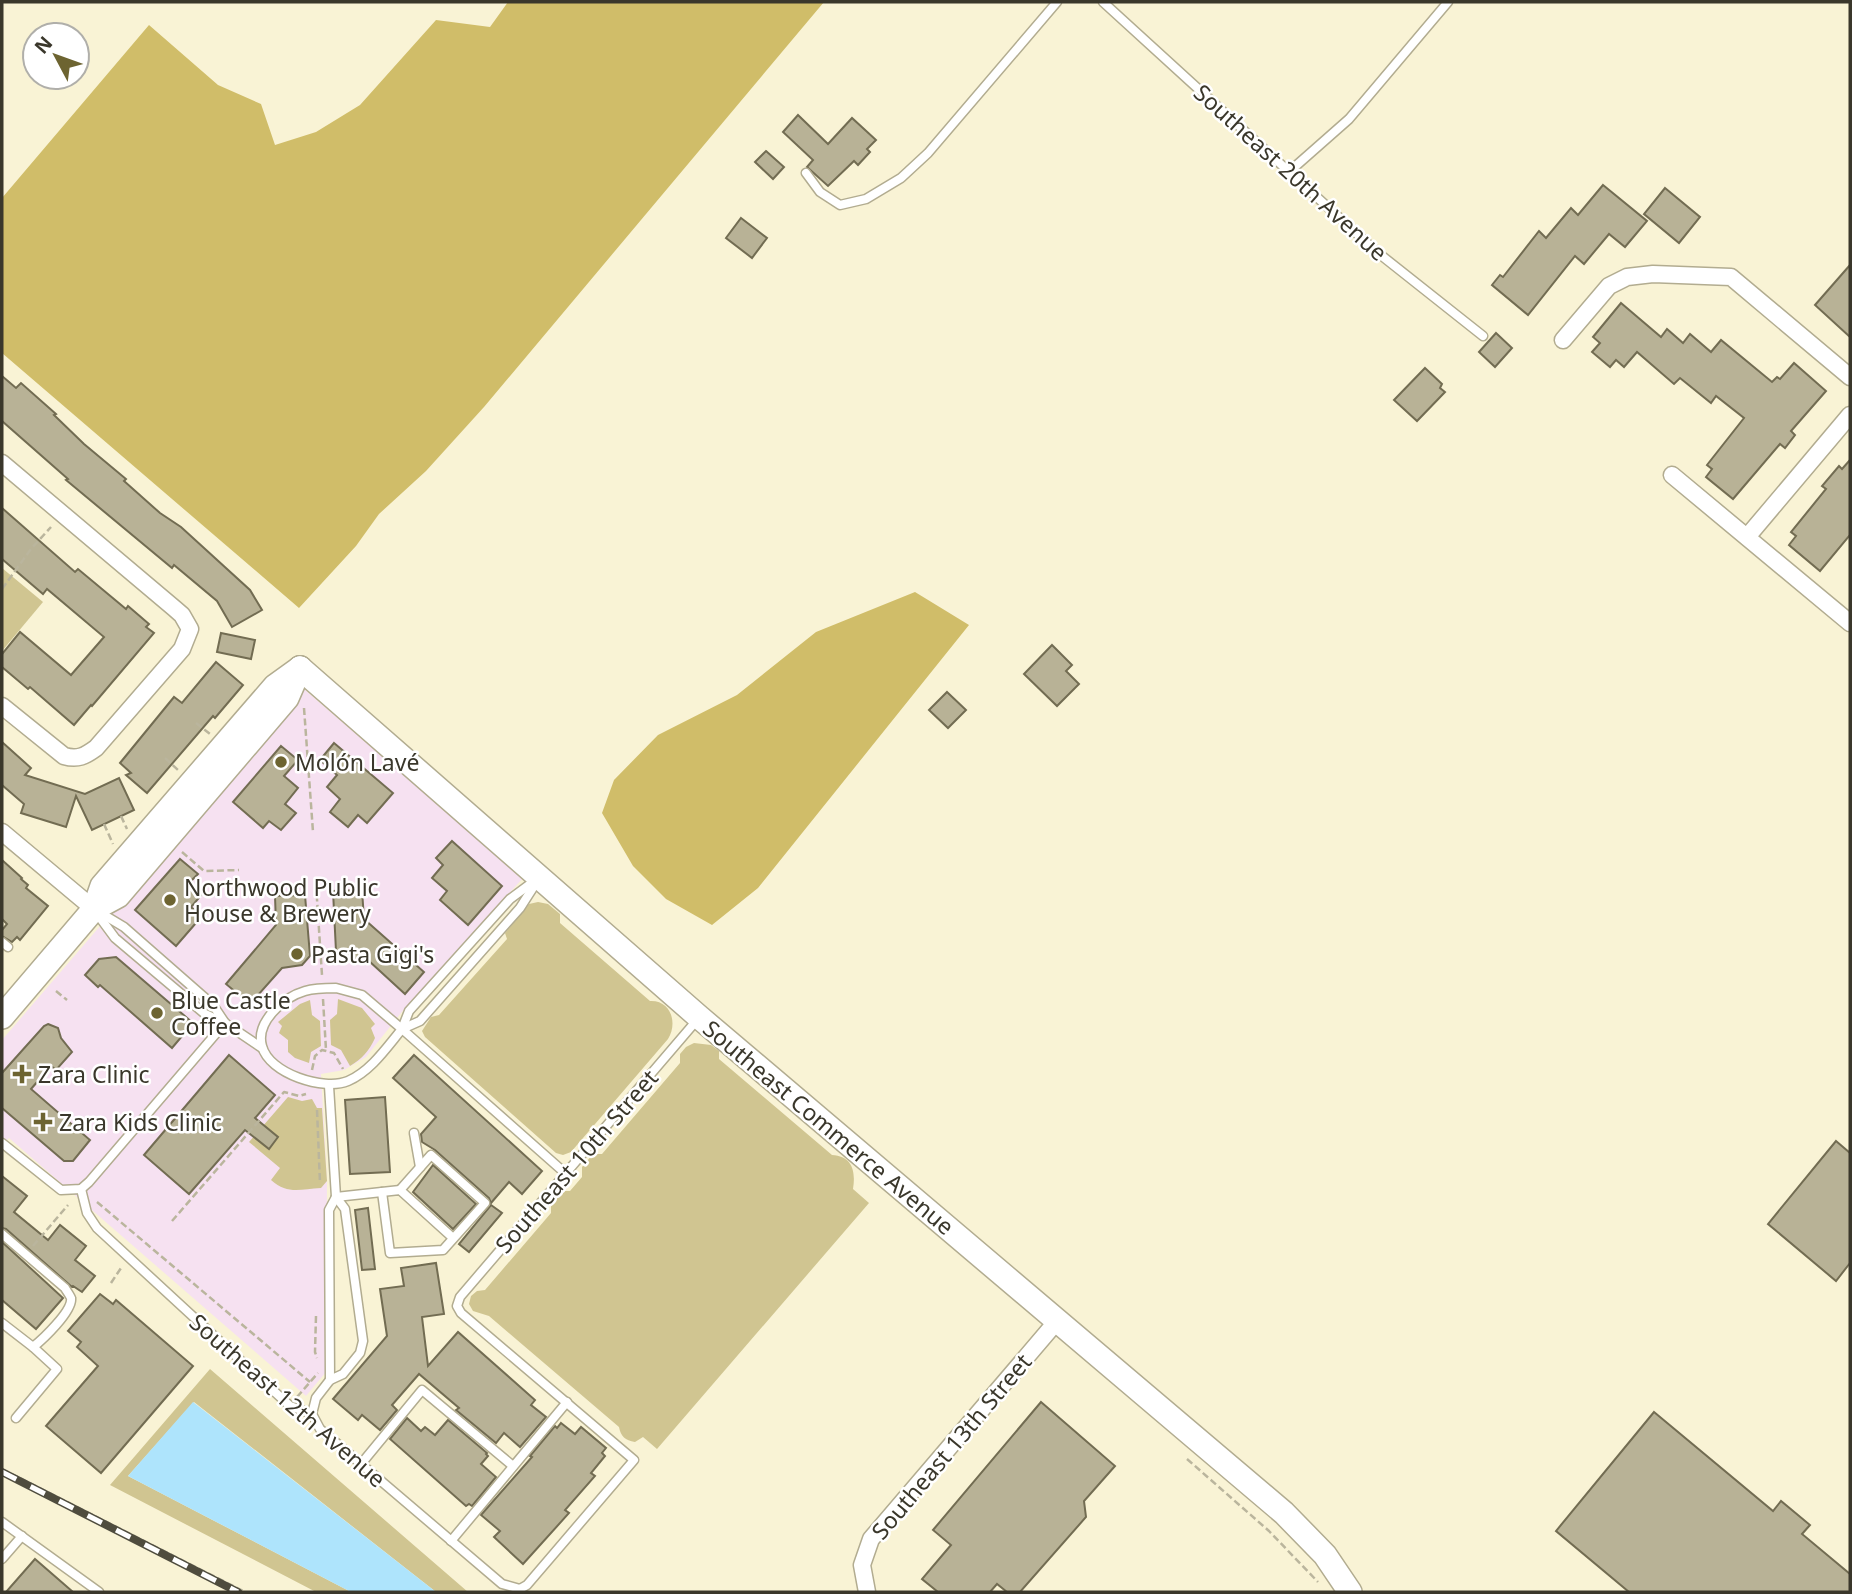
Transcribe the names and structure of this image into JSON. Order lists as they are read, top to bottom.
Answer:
{
  "streets": {
    "street": ["Southeast Commerce Avenue", "Southeast 13th Street"],
    "lane": ["Southeast 20th Avenue", "Southeast 10th Street", "Southeast 12th Avenue"]
  },
  "crossings": [
    ["Southeast Commerce Avenue", "Southeast 10th Street"],
    ["Southeast Commerce Avenue", "Southeast 13th Street"],
    ["Southeast 10th Street", "Southeast 12th Avenue"]
  ],
  "places": {
    "other": [
      "Molón Lavé",
      "Northwood Public House & Brewery",
      "Pasta Gigi's",
      "Blue Castle Coffee"
    ],
    "health": ["Zara Clinic", "Zara Kids Clinic"]
  },
  "north": "top left"
}
